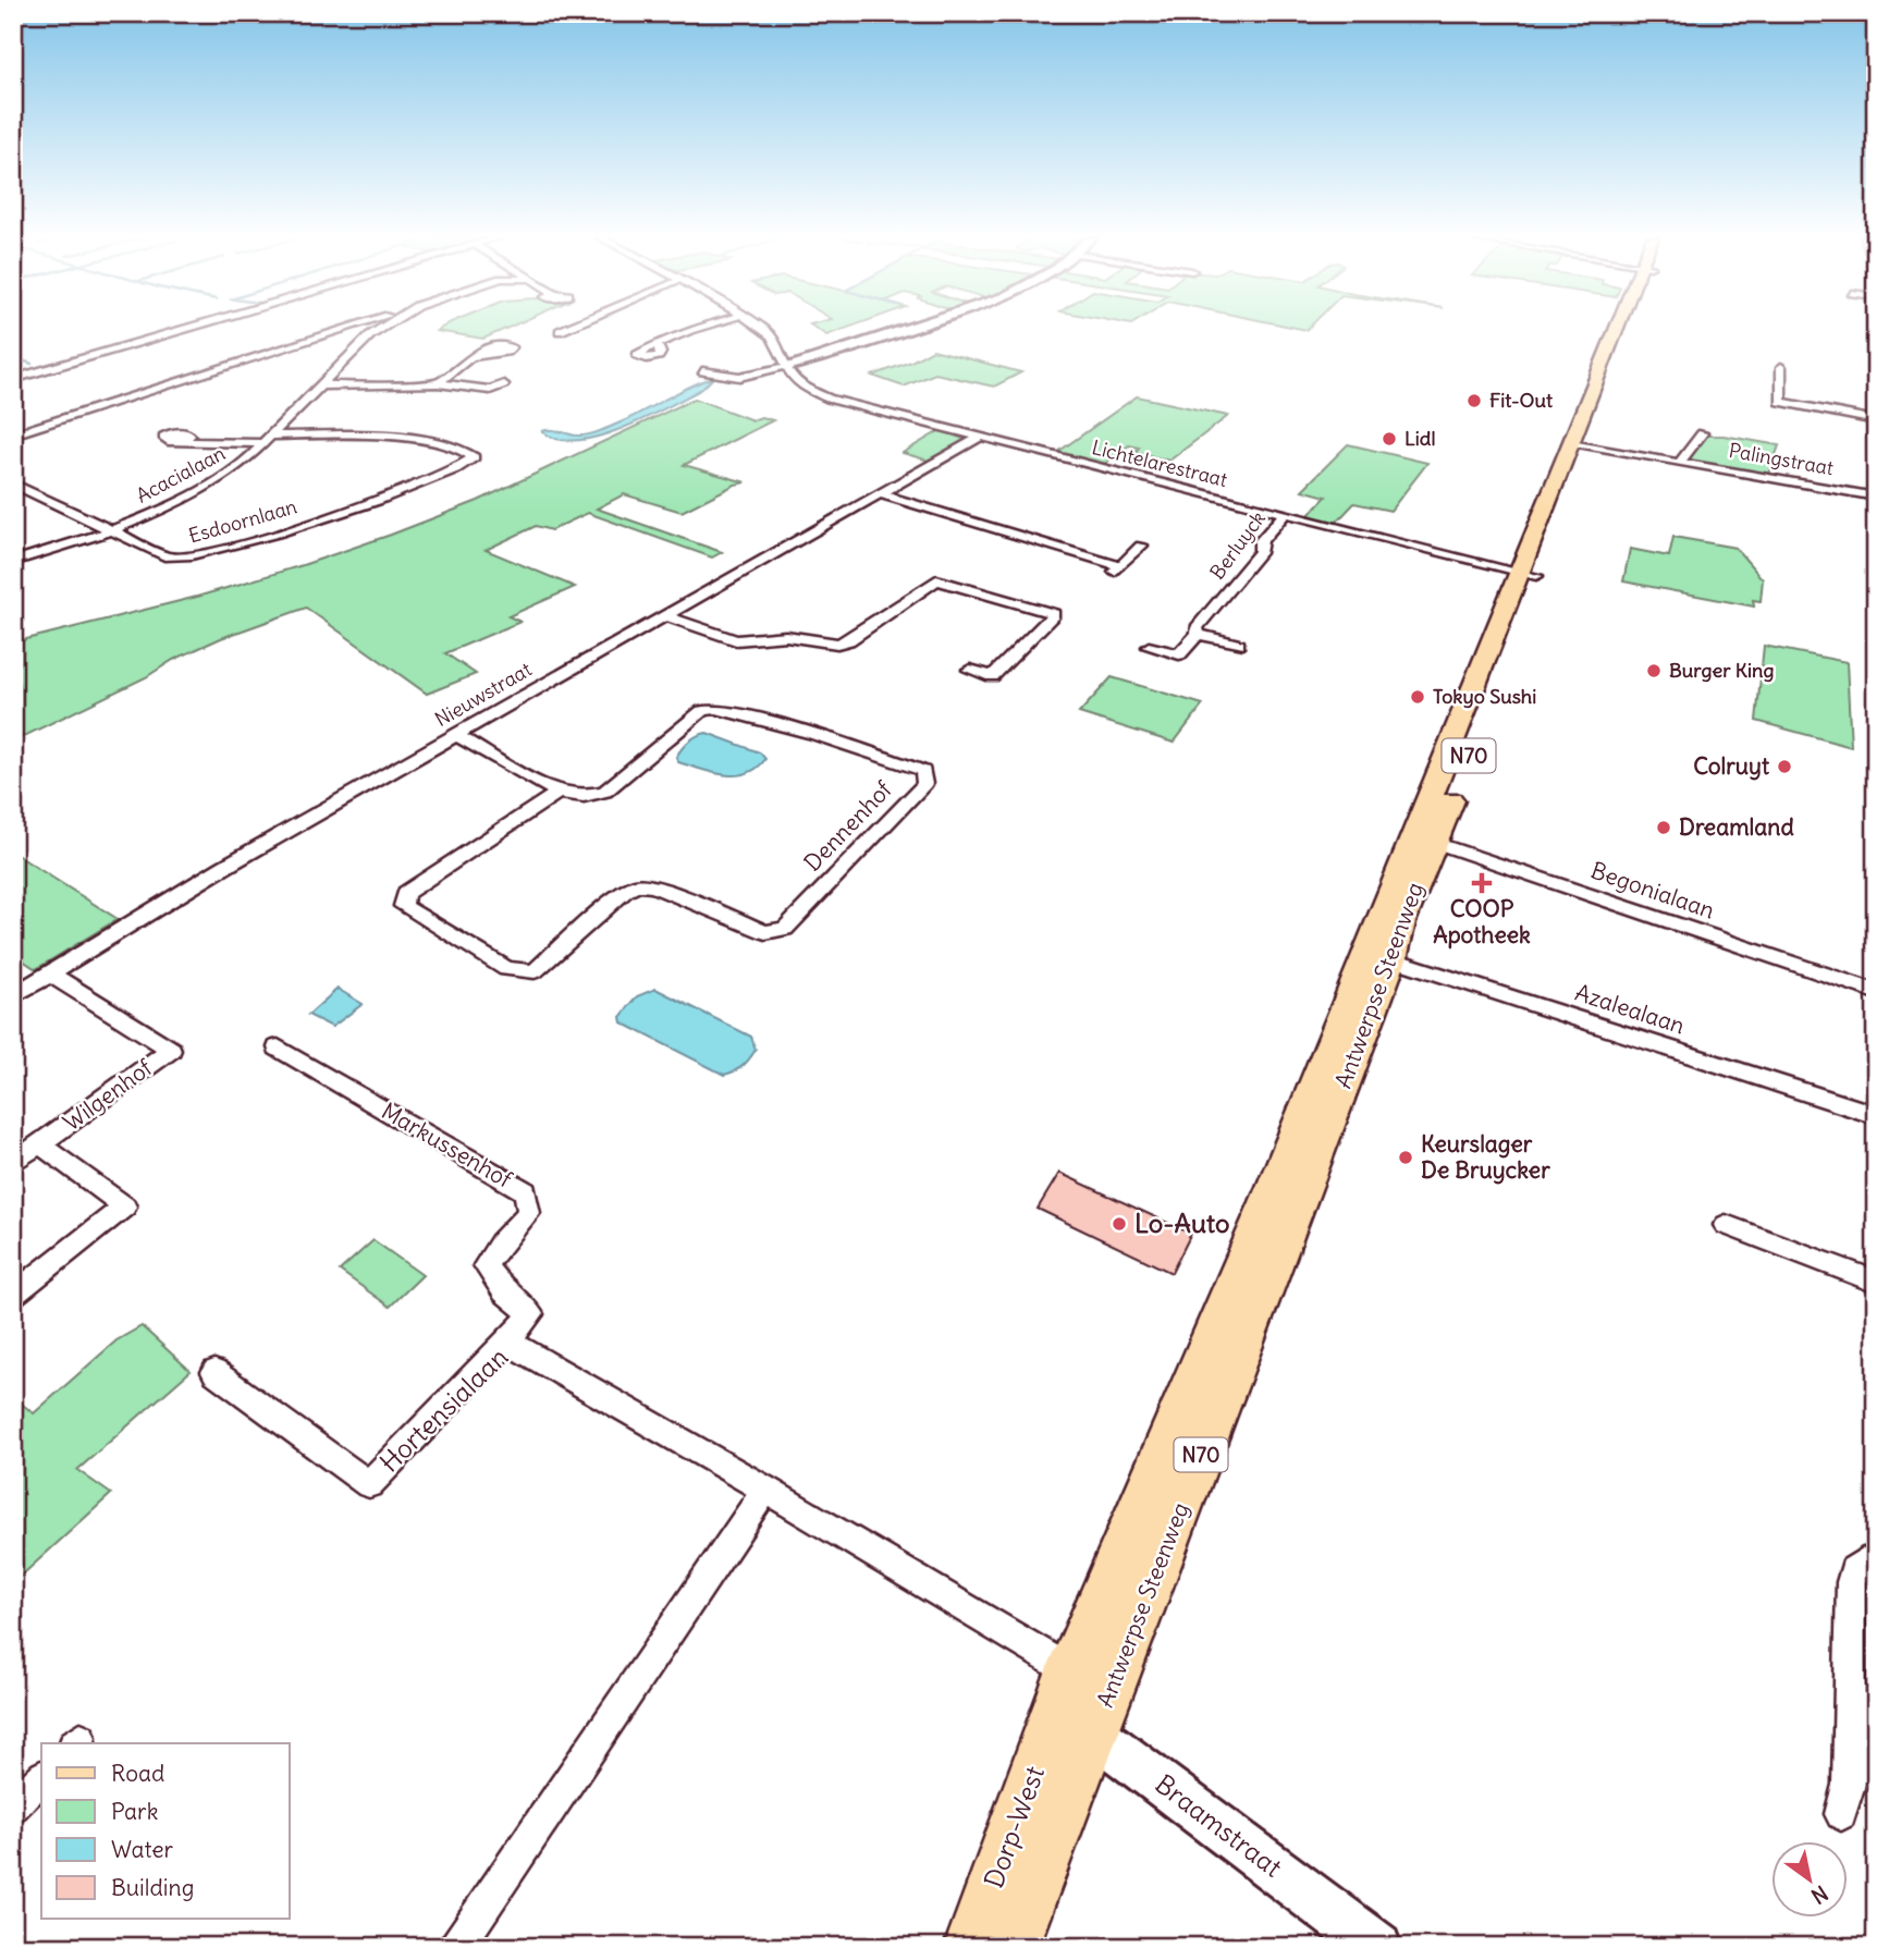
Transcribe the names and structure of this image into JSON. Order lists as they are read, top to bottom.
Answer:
{
  "streets": {
    "main road": ["N70", "Antwerpse Steenweg", "Dorp-West"],
    "street": [
      "Palingstraat",
      "Lichtelarestraat",
      "Acacialaan",
      "Esdoornlaan",
      "Berluyck",
      "Nieuwstraat",
      "Dennenhof",
      "Begonialaan",
      "Azalealaan",
      "Wilgenhof",
      "Markussenhof",
      "Hortensialaan",
      "Braamstraat"
    ]
  },
  "crossings": [
    ["Palingstraat", "Antwerpse Steenweg"],
    ["Lichtelarestraat", "Berluyck"],
    ["Lichtelarestraat", "Nieuwstraat"],
    ["Lichtelarestraat", "Antwerpse Steenweg"],
    ["Acacialaan", "Esdoornlaan"],
    ["Nieuwstraat", "Dennenhof"],
    ["Nieuwstraat", "Wilgenhof"],
    ["Begonialaan", "Antwerpse Steenweg"],
    ["Antwerpse Steenweg", "Azalealaan"],
    ["Antwerpse Steenweg", "Hortensialaan"],
    ["Antwerpse Steenweg", "Braamstraat"],
    ["Antwerpse Steenweg", "Dorp-West"],
    ["Markussenhof", "Hortensialaan"],
    ["Hortensialaan", "Braamstraat"],
    ["Hortensialaan", "Dorp-West"],
    ["Braamstraat", "Dorp-West"]
  ],
  "places": {
    "other": [
      "Fit-Out",
      "Lidl",
      "Burger King",
      "Tokyo Sushi",
      "Colruyt",
      "Dreamland",
      "Keurslager De Bruycker",
      "Lo-Auto"
    ],
    "health": ["COOP Apotheek"]
  },
  "legend": [
    "Road",
    "Park",
    "Water",
    "Building"
  ],
  "north": "bottom right"
}
